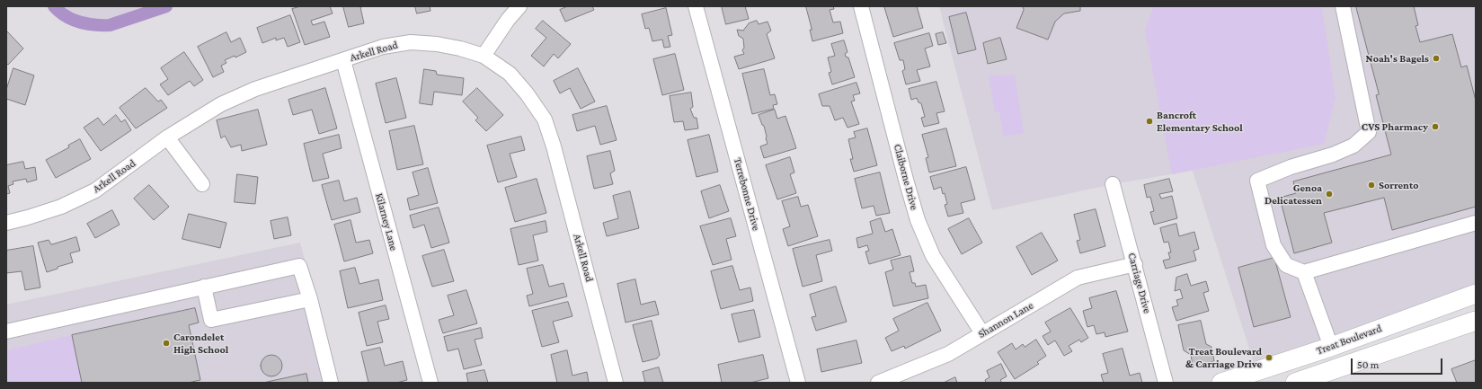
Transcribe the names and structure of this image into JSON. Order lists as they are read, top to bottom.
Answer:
{
  "streets": {
    "main road": ["Treat Boulevard"],
    "street": [
      "Arkell Road",
      "Claiborne Drive",
      "Terrebonne Drive",
      "Kilarney Lane",
      "Carriage Drive",
      "Shannon Lane"
    ]
  },
  "crossings": [
    ["Arkell Road", "Kilarney Lane"],
    ["Claiborne Drive", "Shannon Lane"],
    ["Carriage Drive", "Shannon Lane"]
  ],
  "places": [
    "Noah's Bagels",
    "Bancroft Elementary School",
    "CVS Pharmacy",
    "Sorrento",
    "Genoa Delicatessen",
    "Carondelet High School",
    "Treat Boulevard & Carriage Drive"
  ],
  "scale_bar": "50 m"
}
